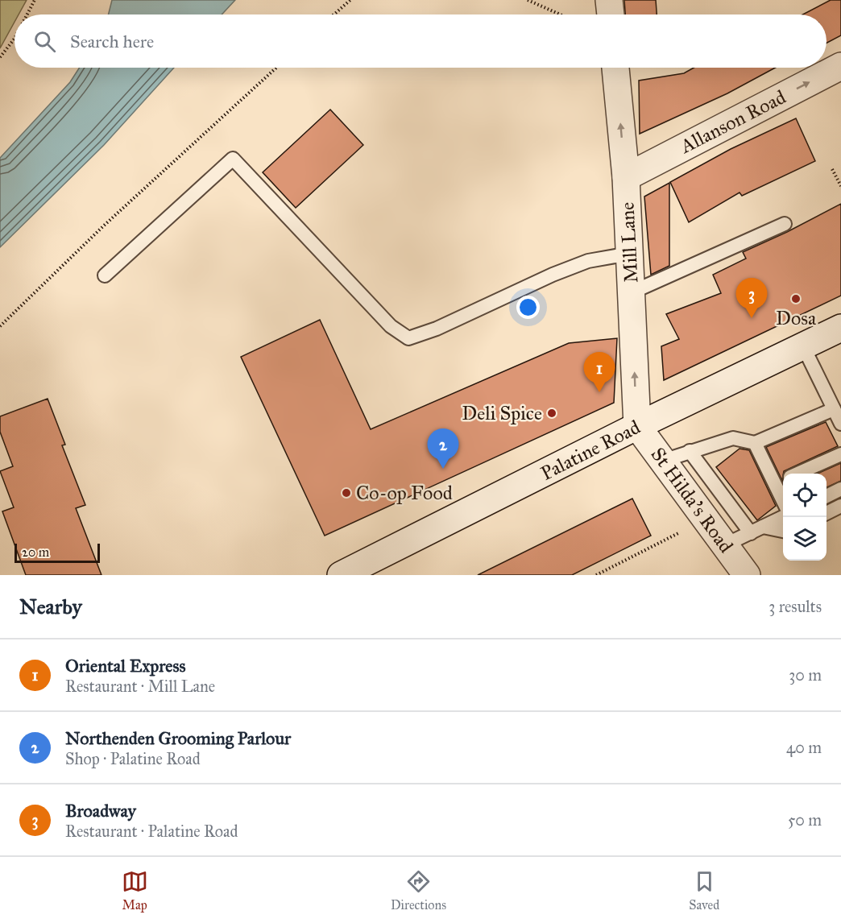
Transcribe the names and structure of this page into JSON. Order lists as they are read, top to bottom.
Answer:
{
  "streets": {
    "street": [
      "Allanson Road",
      "Mill Lane",
      "Palatine Road",
      "St Hilda's Road"
    ]
  },
  "crossings": [
    ["Allanson Road", "Mill Lane"],
    ["Mill Lane", "Palatine Road"],
    ["Mill Lane", "St Hilda's Road"],
    ["Palatine Road", "St Hilda's Road"]
  ],
  "one_way": ["Allanson Road", "Mill Lane"],
  "places": ["Dosa", "Deli Spice", "Co-op Food"],
  "scale_bar": "20 m",
  "page": {
    "search": "Search here",
    "pins": ["3", "1", "2"],
    "scale": "20 m",
    "heading": ["Nearby", "3 results"],
    "list": [
      {
        "mark": "1",
        "name": "Oriental Express",
        "note": "Restaurant · Mill Lane",
        "value": "30 m"
      },
      {
        "mark": "2",
        "name": "Northenden Grooming Parlour",
        "note": "Shop · Palatine Road",
        "value": "40 m"
      },
      {
        "mark": "3",
        "name": "Broadway",
        "note": "Restaurant · Palatine Road",
        "value": "50 m"
      }
    ],
    "nav": ["Map", "Directions", "Saved"]
  }
}
